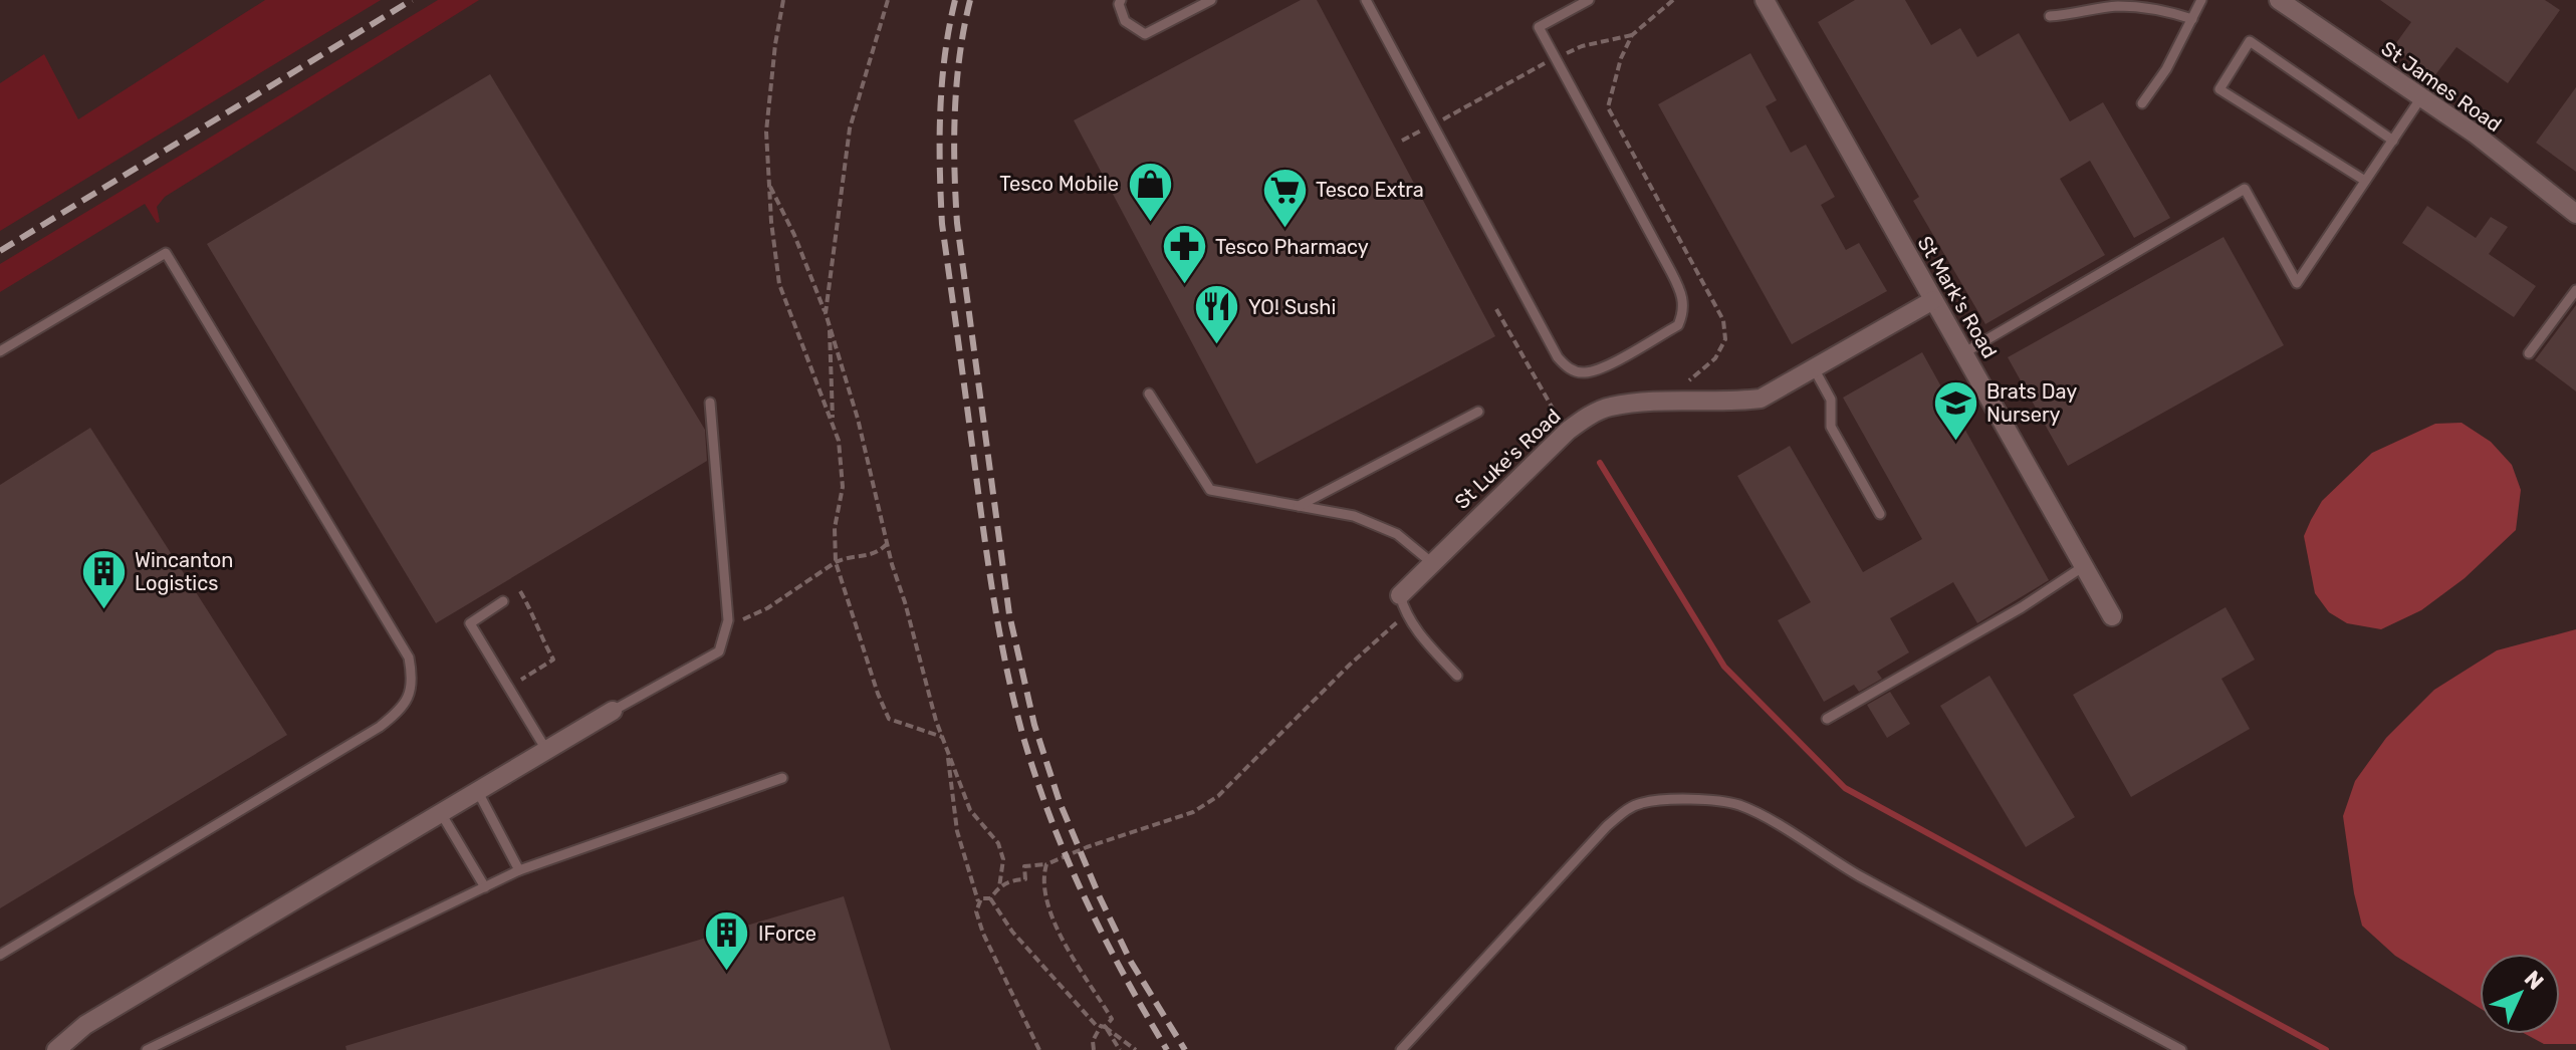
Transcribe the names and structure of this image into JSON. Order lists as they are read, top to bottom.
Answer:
{
  "streets": {
    "street": ["St James Road", "St Mark's Road", "St Luke's Road"]
  },
  "crossings": [
    ["St Mark's Road", "St Luke's Road"]
  ],
  "places": {
    "shop": ["Tesco Mobile"],
    "supermarket": ["Tesco Extra"],
    "pharmacy": ["Tesco Pharmacy"],
    "restaurant": ["YO! Sushi"],
    "school or university": ["Brats Day Nursery"],
    "building": ["Wincanton Logistics", "IForce"]
  },
  "north": "top right"
}
